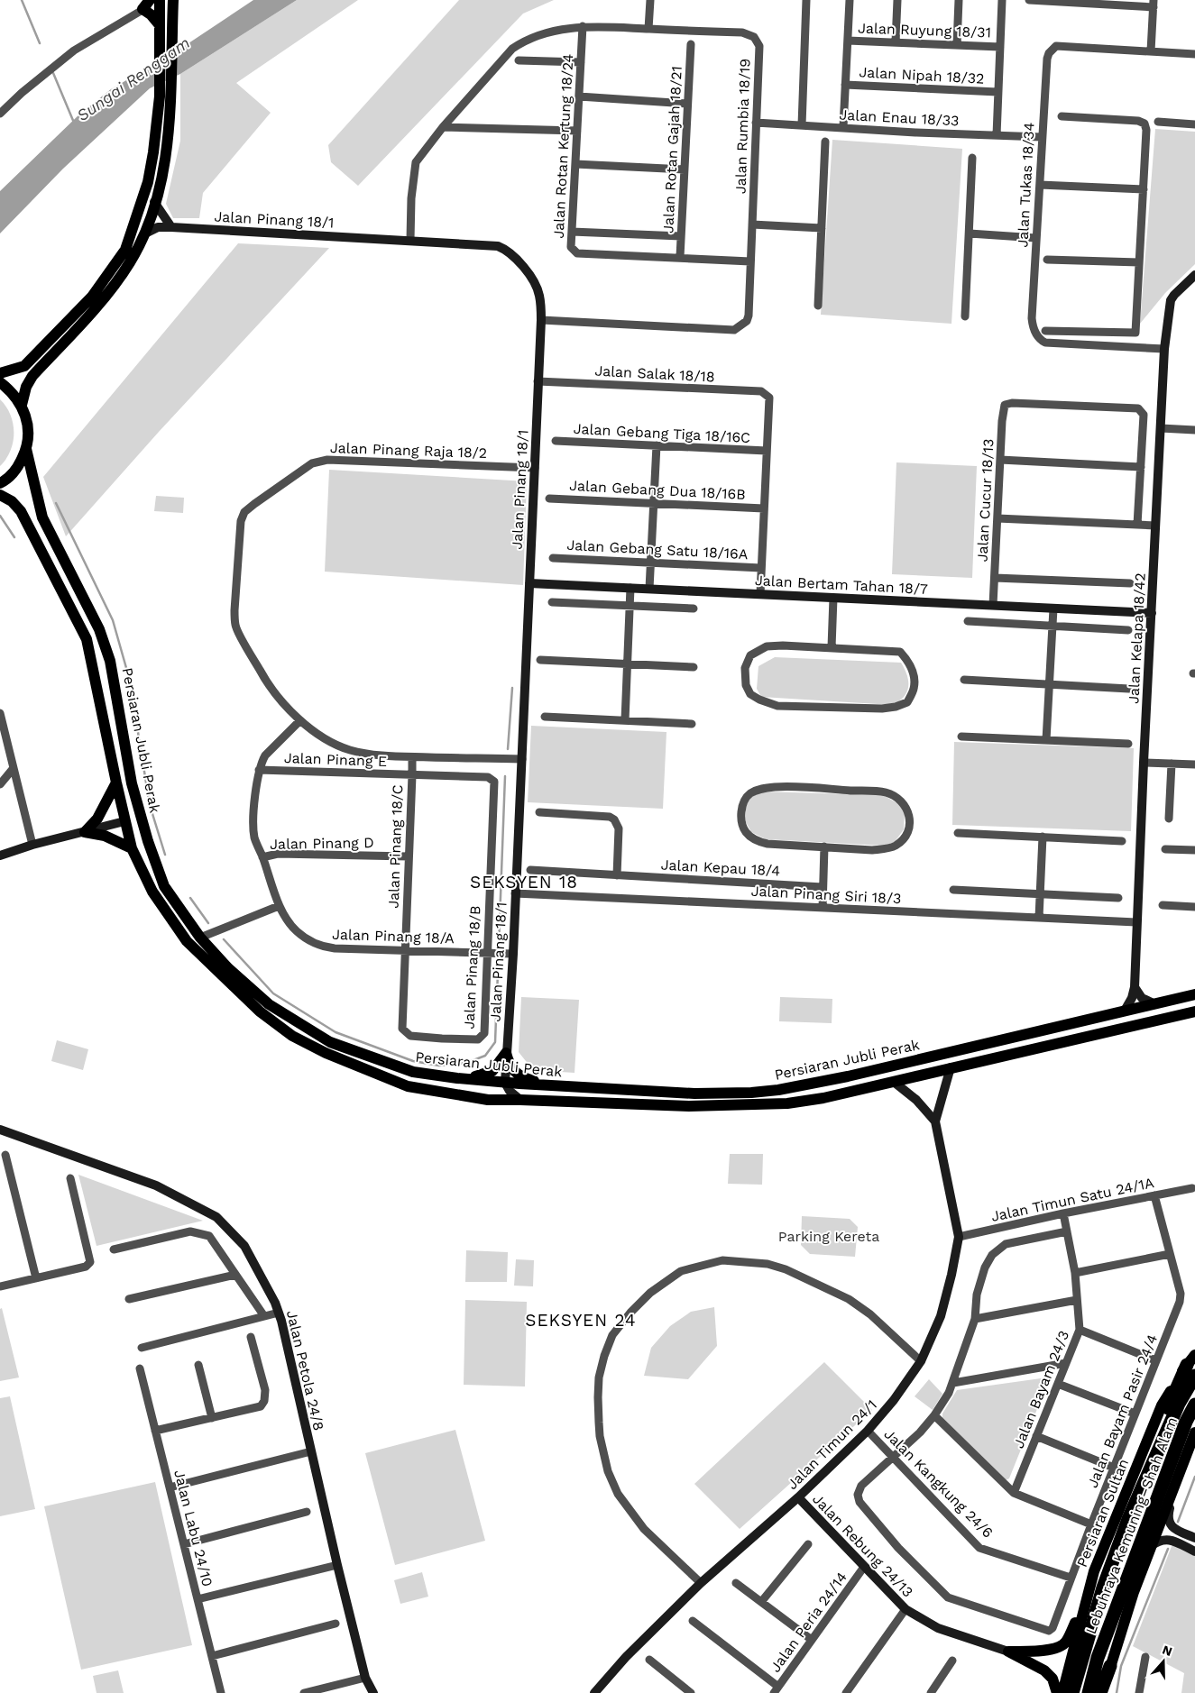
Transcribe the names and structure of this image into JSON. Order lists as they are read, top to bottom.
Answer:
{
  "streets": {
    "highway": ["Lebuhraya Kemuning–Shah Alam"],
    "main road": ["Persiaran Jubli Perak", "Persiaran Sultan"],
    "street": [
      "Jalan Ruyung 18/31",
      "Jalan Nipah 18/32",
      "Jalan Enau 18/33",
      "Jalan Rumbia 18/19",
      "Jalan Rotan Kertung 18/24",
      "Jalan Rotan Gajah 18/21",
      "Jalan Tukas 18/34",
      "Jalan Pinang 18/1",
      "Jalan Salak 18/18",
      "Jalan Gebang Tiga 18/16C",
      "Jalan Pinang Raja 18/2",
      "Jalan Gebang Dua 18/16B",
      "Jalan Cucur 18/13",
      "Jalan Gebang Satu 18/16A",
      "Jalan Bertam Tahan 18/7",
      "Jalan Kelapa 18/42",
      "Jalan Pinang E",
      "Jalan Pinang D",
      "Jalan Pinang 18/C",
      "Jalan Kepau 18/4",
      "Jalan Pinang Siri 18/3",
      "Jalan Pinang 18/A",
      "Jalan Pinang 18/B",
      "Jalan Timun Satu 24/1A",
      "Jalan Petola 24/8",
      "Jalan Bayam 24/3",
      "Jalan Bayam Pasir 24/4",
      "Jalan Timun 24/1",
      "Jalan Kangkung 24/6",
      "Jalan Labu 24/10",
      "Jalan Rebung 24/13",
      "Jalan Peria 24/14"
    ]
  },
  "crossings": [
    ["Jalan Enau 18/33", "Jalan Rumbia 18/19"],
    ["Jalan Enau 18/33", "Jalan Tukas 18/34"],
    ["Jalan Rumbia 18/19", "Jalan Rotan Kertung 18/24"],
    ["Jalan Rumbia 18/19", "Jalan Pinang 18/1"],
    ["Jalan Rotan Kertung 18/24", "Jalan Rotan Gajah 18/21"],
    ["Jalan Tukas 18/34", "Jalan Kelapa 18/42"],
    ["Jalan Pinang 18/1", "Jalan Salak 18/18"],
    ["Jalan Pinang 18/1", "Jalan Pinang Raja 18/2"],
    ["Jalan Pinang 18/1", "Jalan Bertam Tahan 18/7"],
    ["Jalan Pinang 18/1", "Persiaran Jubli Perak"],
    ["Jalan Pinang 18/1", "Jalan Pinang Siri 18/3"],
    ["Jalan Pinang 18/1", "Jalan Pinang 18/A"],
    ["Jalan Salak 18/18", "Jalan Gebang Tiga 18/16C"],
    ["Jalan Pinang Raja 18/2", "Jalan Pinang 18/C"],
    ["Jalan Pinang Raja 18/2", "Jalan Pinang 18/A"],
    ["Jalan Cucur 18/13", "Jalan Bertam Tahan 18/7"],
    ["Jalan Bertam Tahan 18/7", "Jalan Kelapa 18/42"],
    ["Jalan Kelapa 18/42", "Persiaran Jubli Perak"],
    ["Jalan Kelapa 18/42", "Jalan Pinang Siri 18/3"],
    ["Jalan Pinang E", "Jalan Pinang 18/C"],
    ["Jalan Pinang E", "Jalan Pinang 18/A"],
    ["Jalan Pinang E", "Jalan Pinang 18/B"],
    ["Jalan Pinang D", "Jalan Pinang 18/C"],
    ["Jalan Pinang D", "Jalan Pinang 18/A"],
    ["Jalan Pinang 18/C", "Jalan Pinang 18/A"],
    ["Jalan Pinang 18/C", "Jalan Pinang 18/B"],
    ["Jalan Pinang 18/A", "Jalan Pinang 18/B"],
    ["Jalan Timun Satu 24/1A", "Jalan Bayam 24/3"],
    ["Jalan Timun Satu 24/1A", "Jalan Bayam Pasir 24/4"],
    ["Jalan Timun Satu 24/1A", "Jalan Timun 24/1"],
    ["Jalan Bayam Pasir 24/4", "Jalan Kangkung 24/6"],
    ["Jalan Timun 24/1", "Jalan Kangkung 24/6"],
    ["Jalan Timun 24/1", "Jalan Rebung 24/13"],
    ["Persiaran Sultan", "Lebuhraya Kemuning–Shah Alam"],
    ["Jalan Rebung 24/13", "Jalan Peria 24/14"]
  ],
  "districts": ["SEKSYEN 18", "SEKSYEN 24"],
  "water": ["Sungai Renggam"],
  "parks": ["Parking Kereta"],
  "north": "top"
}
